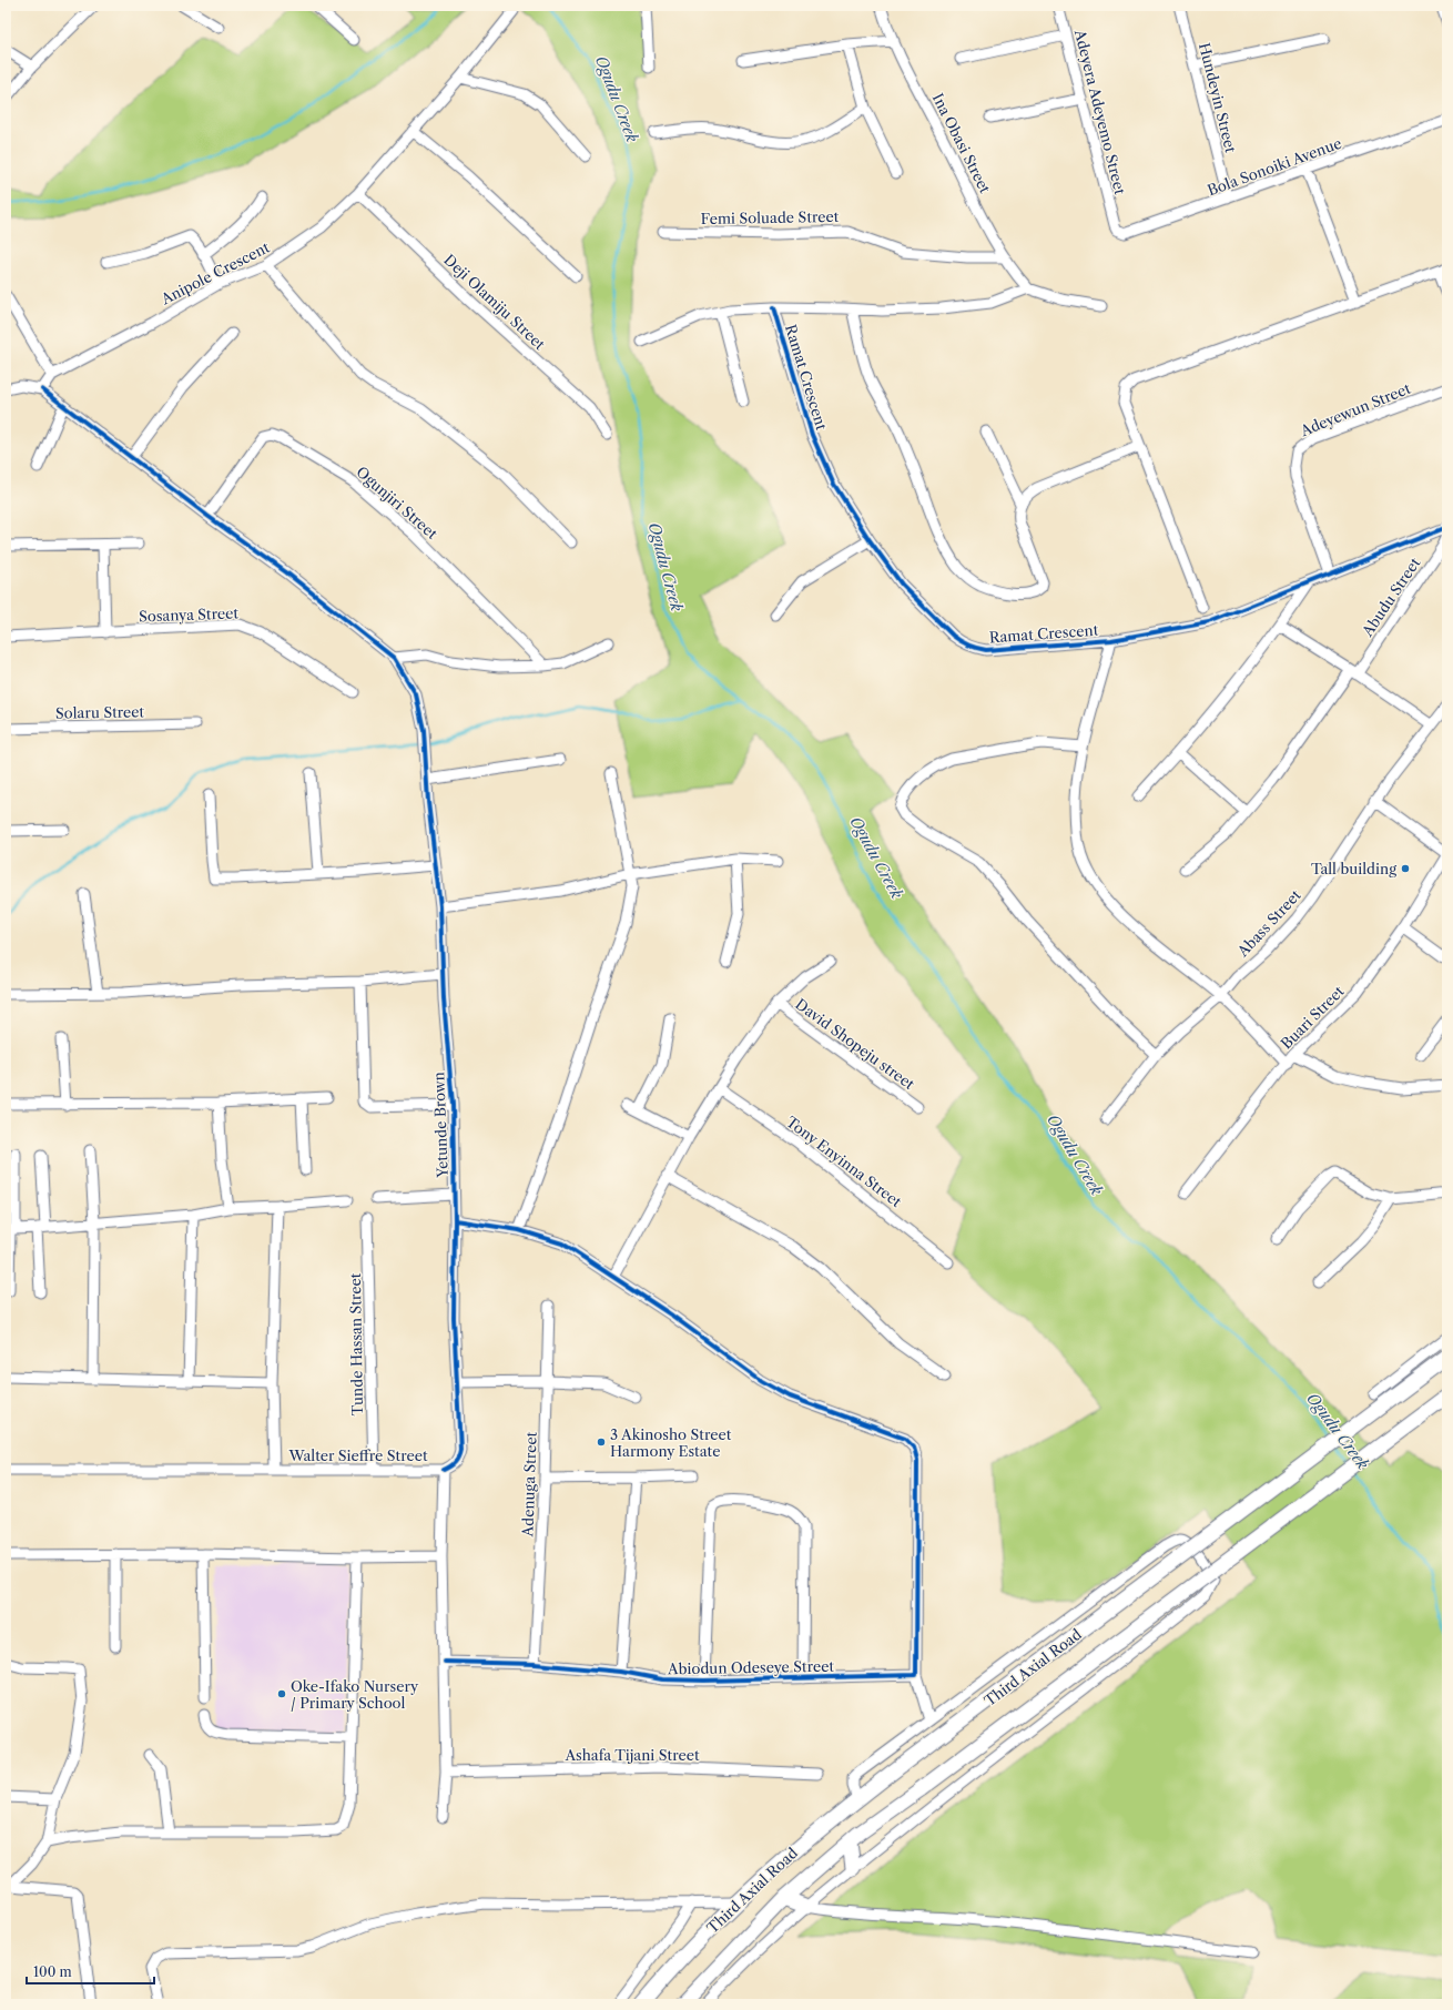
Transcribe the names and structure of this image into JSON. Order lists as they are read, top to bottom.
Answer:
{
  "streets": {
    "highway": ["Third Axial Road"],
    "street": [
      "Hundeyin Street",
      "Adeyera Adeyemo Street",
      "Ina Obasi Street",
      "Bola Sonoiki Avenue",
      "Femi Soluade Street",
      "Anipole Crescent",
      "Deji Olamiju Street",
      "Ramat Crescent",
      "Adeyewun Street",
      "Ogunjiri Street",
      "Abudu Street",
      "Sosanya Street",
      "Solaru Street",
      "Abass Street",
      "Buari Street",
      "David Shopeju street",
      "Yetunde Brown",
      "Tony Enyinna Street",
      "Tunde Hassan Street",
      "Walter Sieffre Street",
      "Adenuga Street",
      "Abiodun Odeseye Street",
      "Ashafa Tijani Street"
    ]
  },
  "crossings": [
    ["Hundeyin Street", "Bola Sonoiki Avenue"],
    ["Adeyera Adeyemo Street", "Bola Sonoiki Avenue"],
    ["Ina Obasi Street", "Femi Soluade Street"],
    ["Anipole Crescent", "Deji Olamiju Street"],
    ["Ramat Crescent", "Adeyewun Street"],
    ["Yetunde Brown", "Walter Sieffre Street"],
    ["Tunde Hassan Street", "Walter Sieffre Street"],
    ["Walter Sieffre Street", "Abiodun Odeseye Street"],
    ["Walter Sieffre Street", "Ashafa Tijani Street"],
    ["Adenuga Street", "Abiodun Odeseye Street"]
  ],
  "water": ["Ogudu Creek"],
  "places": ["Tall building", "3 Akinosho Street Harmony Estate", "Oke-Ifako Nursery / Primary School"],
  "scale_bar": "100 m"
}
